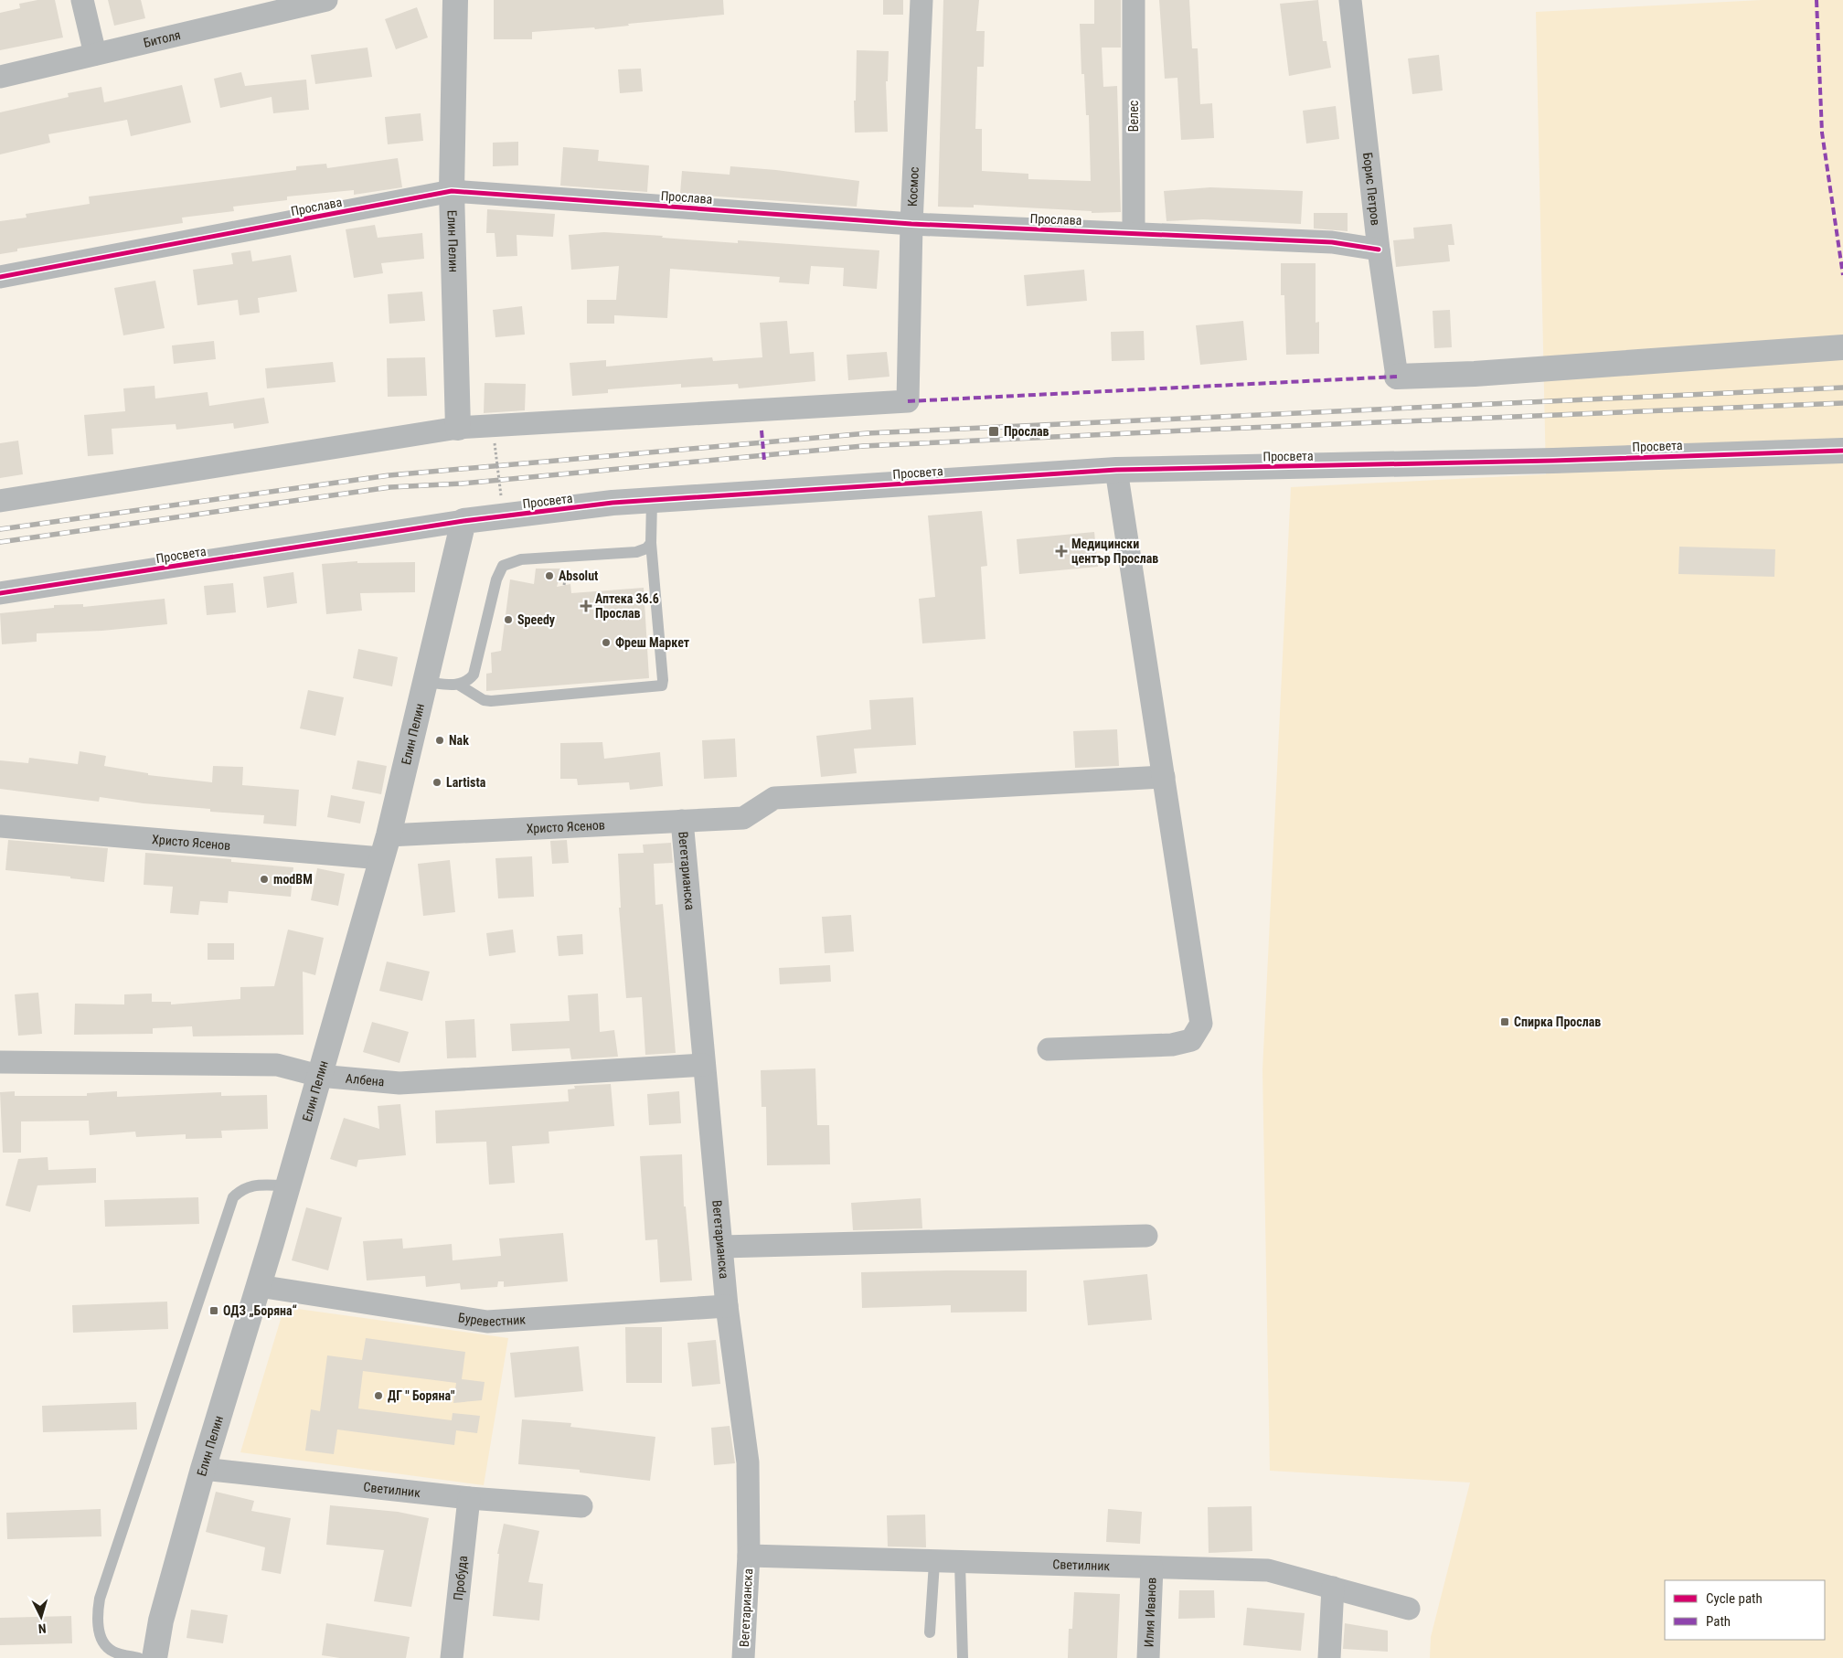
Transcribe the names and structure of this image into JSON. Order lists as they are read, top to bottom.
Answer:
{
  "streets": {
    "street": [
      "Битоля",
      "Велес",
      "Космос",
      "Борис Петров",
      "Прослава",
      "Елин Пелин",
      "Просвета",
      "Христо Ясенов",
      "Вегетарианска",
      "Албена",
      "Буревестник",
      "Светилник",
      "Пробуда",
      "Илия Иванов"
    ]
  },
  "crossings": [
    ["Велес", "Прослава"],
    ["Космос", "Прослава"],
    ["Космос", "Елин Пелин"],
    ["Борис Петров", "Прослава"],
    ["Прослава", "Елин Пелин"],
    ["Елин Пелин", "Просвета"],
    ["Елин Пелин", "Христо Ясенов"],
    ["Елин Пелин", "Албена"],
    ["Елин Пелин", "Буревестник"],
    ["Елин Пелин", "Светилник"],
    ["Христо Ясенов", "Вегетарианска"],
    ["Вегетарианска", "Албена"],
    ["Вегетарианска", "Буревестник"],
    ["Вегетарианска", "Светилник"],
    ["Светилник", "Пробуда"],
    ["Светилник", "Илия Иванов"]
  ],
  "places": {
    "transit": ["Прослав", "Спирка Прослав", "ОДЗ „Боряна“"],
    "health": ["Медицински център Прослав", "Аптека 36.6 Прослав"],
    "other": [
      "Absolut",
      "Speedy",
      "Фреш Маркет",
      "Nak",
      "Lartista",
      "modBM",
      "ДГ \" Боряна\""
    ]
  },
  "legend": ["Cycle path", "Path"],
  "north": "bottom"
}
